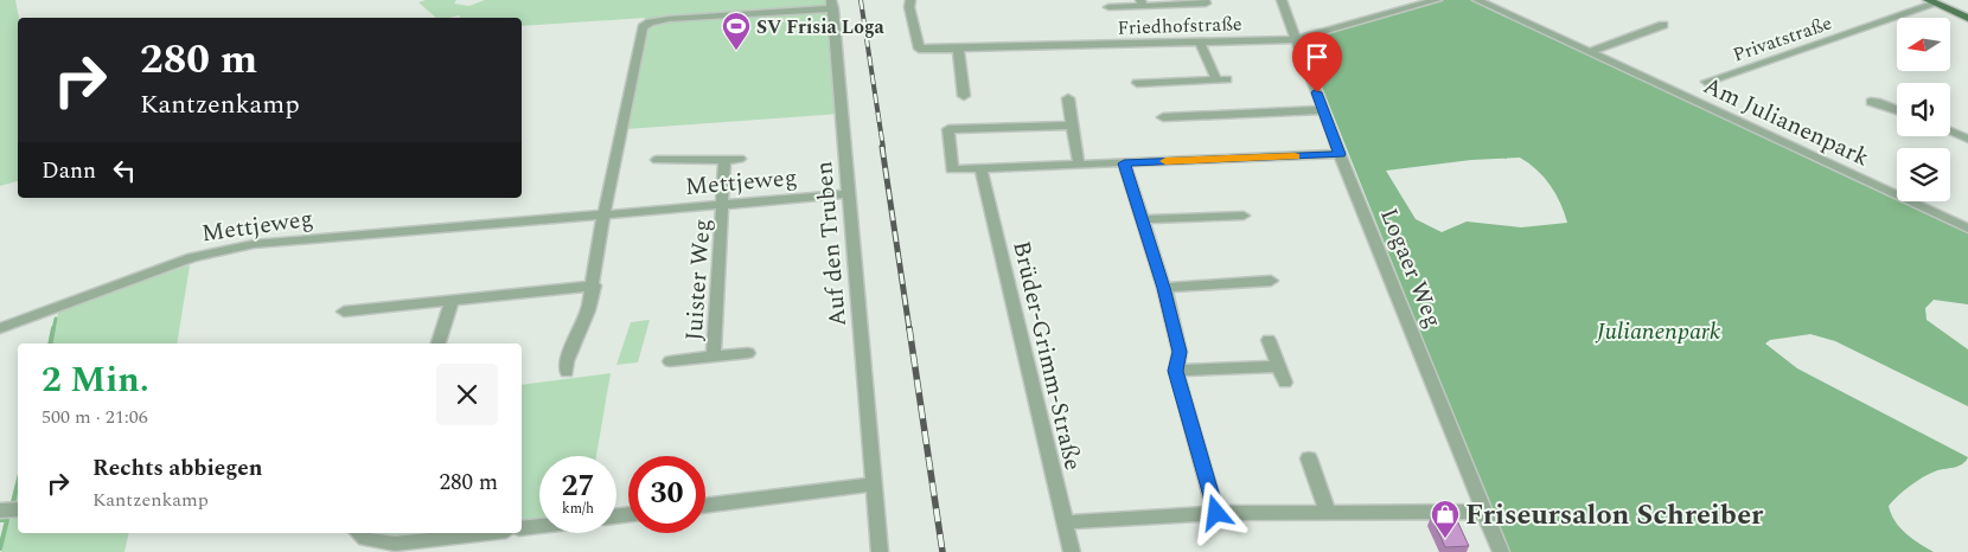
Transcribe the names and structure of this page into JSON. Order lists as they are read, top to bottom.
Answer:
{
  "streets": {
    "street": [
      "Friedhofstraße",
      "Privatstraße",
      "Am Julianenpark",
      "Mettjeweg",
      "Auf den Truben",
      "Logaer Weg",
      "Juister Weg",
      "Brüder-Grimm-Straße"
    ]
  },
  "crossings": [
    ["Friedhofstraße", "Logaer Weg"],
    ["Mettjeweg", "Auf den Truben"],
    ["Mettjeweg", "Juister Weg"]
  ],
  "parks": ["Julianenpark"],
  "places": {
    "sports": ["SV Frisia Loga"],
    "shop": ["Friseursalon Schreiber"]
  },
  "north": "left",
  "page": {
    "turn": ["280 m", "Kantzenkamp"],
    "then": "Dann",
    "heading": ["2 Min.", "500 m · 21:06"],
    "list": [
      {
        "name": "Rechts abbiegen",
        "note": "Kantzenkamp",
        "value": "280 m"
      }
    ],
    "speed": "27 km/h",
    "limit": "30"
  }
}
